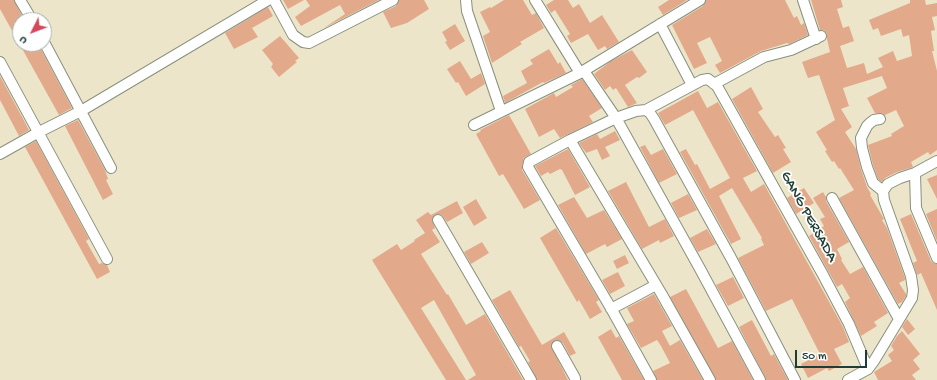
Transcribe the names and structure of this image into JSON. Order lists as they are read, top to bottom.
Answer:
{
  "streets": {
    "street": ["GANG PERSADA"]
  },
  "scale_bar": "50 m",
  "north": "bottom left"
}
